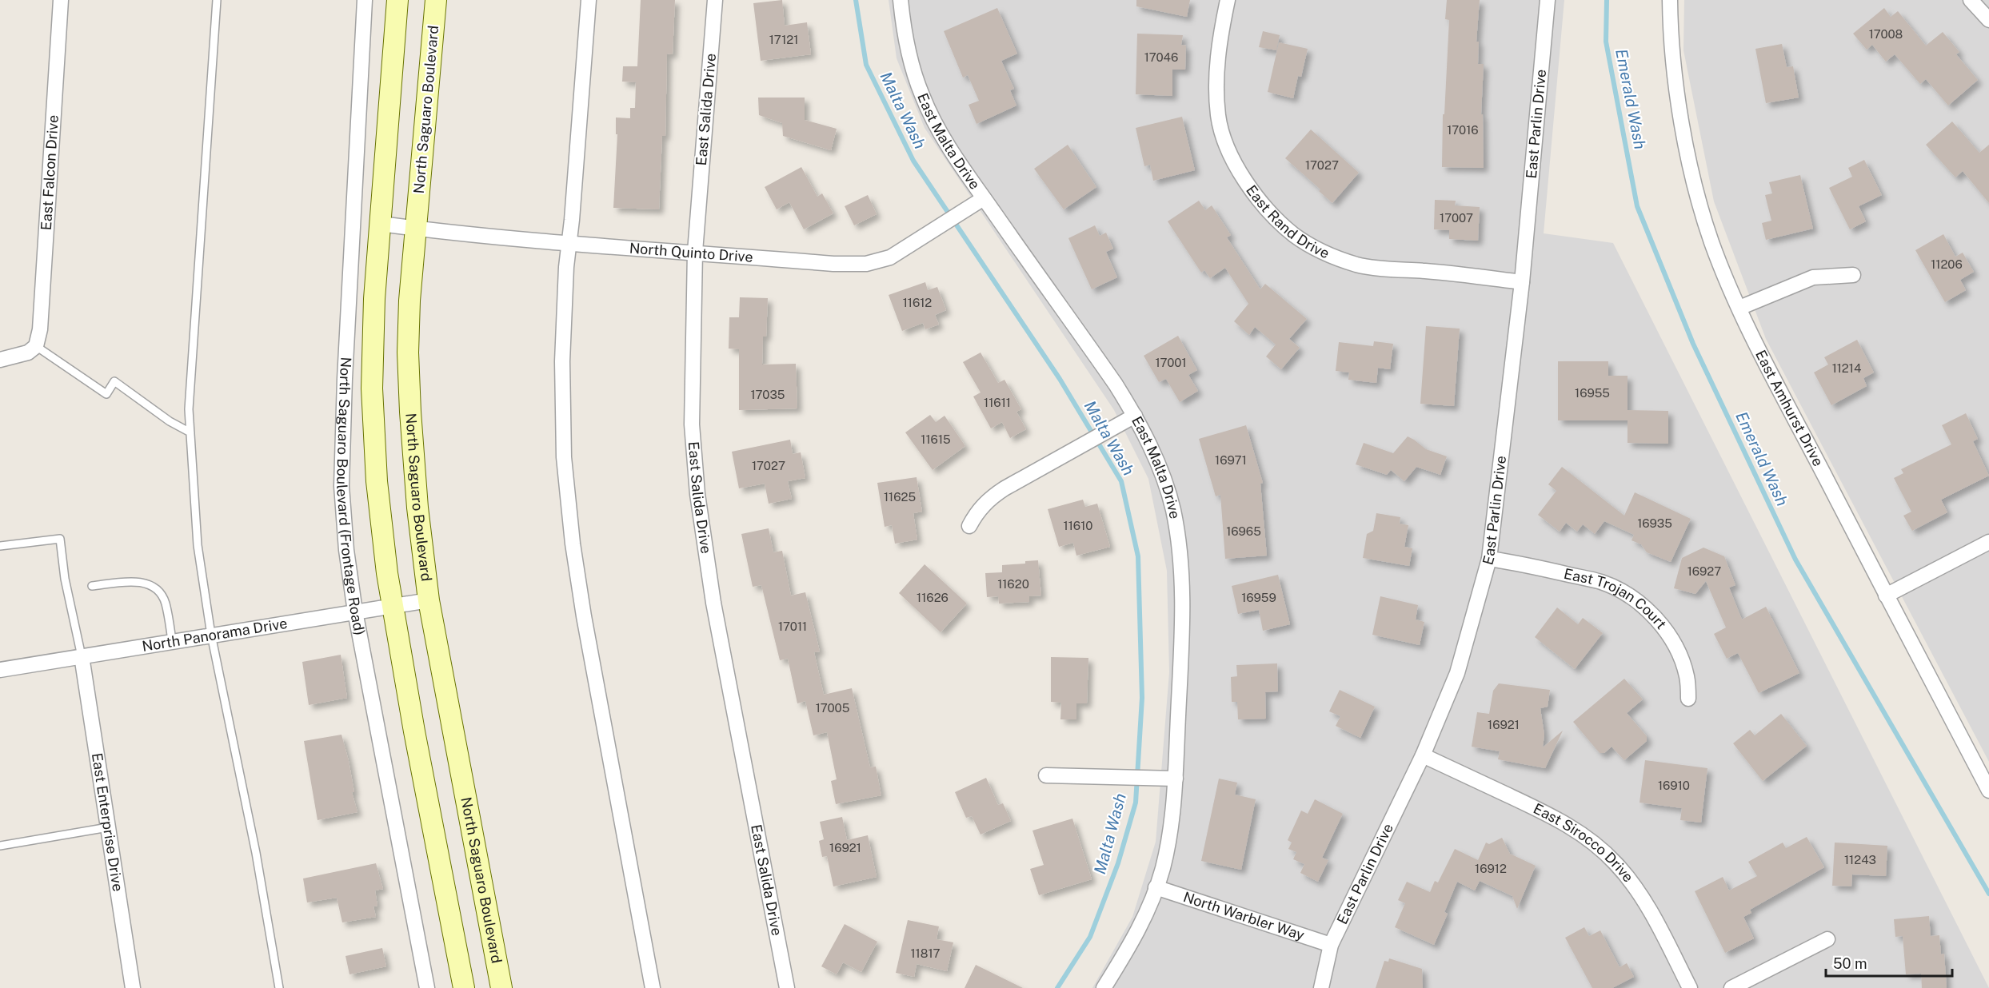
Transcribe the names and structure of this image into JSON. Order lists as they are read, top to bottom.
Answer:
{
  "streets": {
    "main road": ["North Saguaro Boulevard"],
    "street": [
      "East Salida Drive",
      "East Parlin Drive",
      "East Malta Drive",
      "East Falcon Drive",
      "East Rand Drive",
      "North Quinto Drive",
      "East Amhurst Drive",
      "North Saguaro Boulevard (Frontage Road)",
      "East Trojan Court",
      "North Panorama Drive",
      "East Enterprise Drive",
      "East Sirocco Drive",
      "North Warbler Way"
    ]
  },
  "crossings": [
    ["North Saguaro Boulevard", "North Quinto Drive"],
    ["North Saguaro Boulevard", "North Panorama Drive"],
    ["East Salida Drive", "North Quinto Drive"],
    ["East Parlin Drive", "East Rand Drive"],
    ["East Parlin Drive", "East Trojan Court"],
    ["East Parlin Drive", "East Sirocco Drive"],
    ["East Parlin Drive", "North Warbler Way"],
    ["East Malta Drive", "North Quinto Drive"],
    ["East Malta Drive", "North Warbler Way"],
    ["North Saguaro Boulevard (Frontage Road)", "North Panorama Drive"],
    ["North Panorama Drive", "East Enterprise Drive"]
  ],
  "water": ["Emerald Wash", "Malta Wash"],
  "house_numbers": [
    "17008",
    "17121",
    "17046",
    "17016",
    "17027",
    "17007",
    "11206",
    "11612",
    "17001",
    "11214",
    "16955",
    "17035",
    "11611",
    "11615",
    "16971",
    "17027",
    "11625",
    "16935",
    "11610",
    "16965",
    "16927",
    "11620",
    "11626",
    "16959",
    "17011",
    "17005",
    "16921",
    "16910",
    "16921",
    "11243",
    "16912",
    "11817"
  ],
  "scale_bar": "50 m"
}
